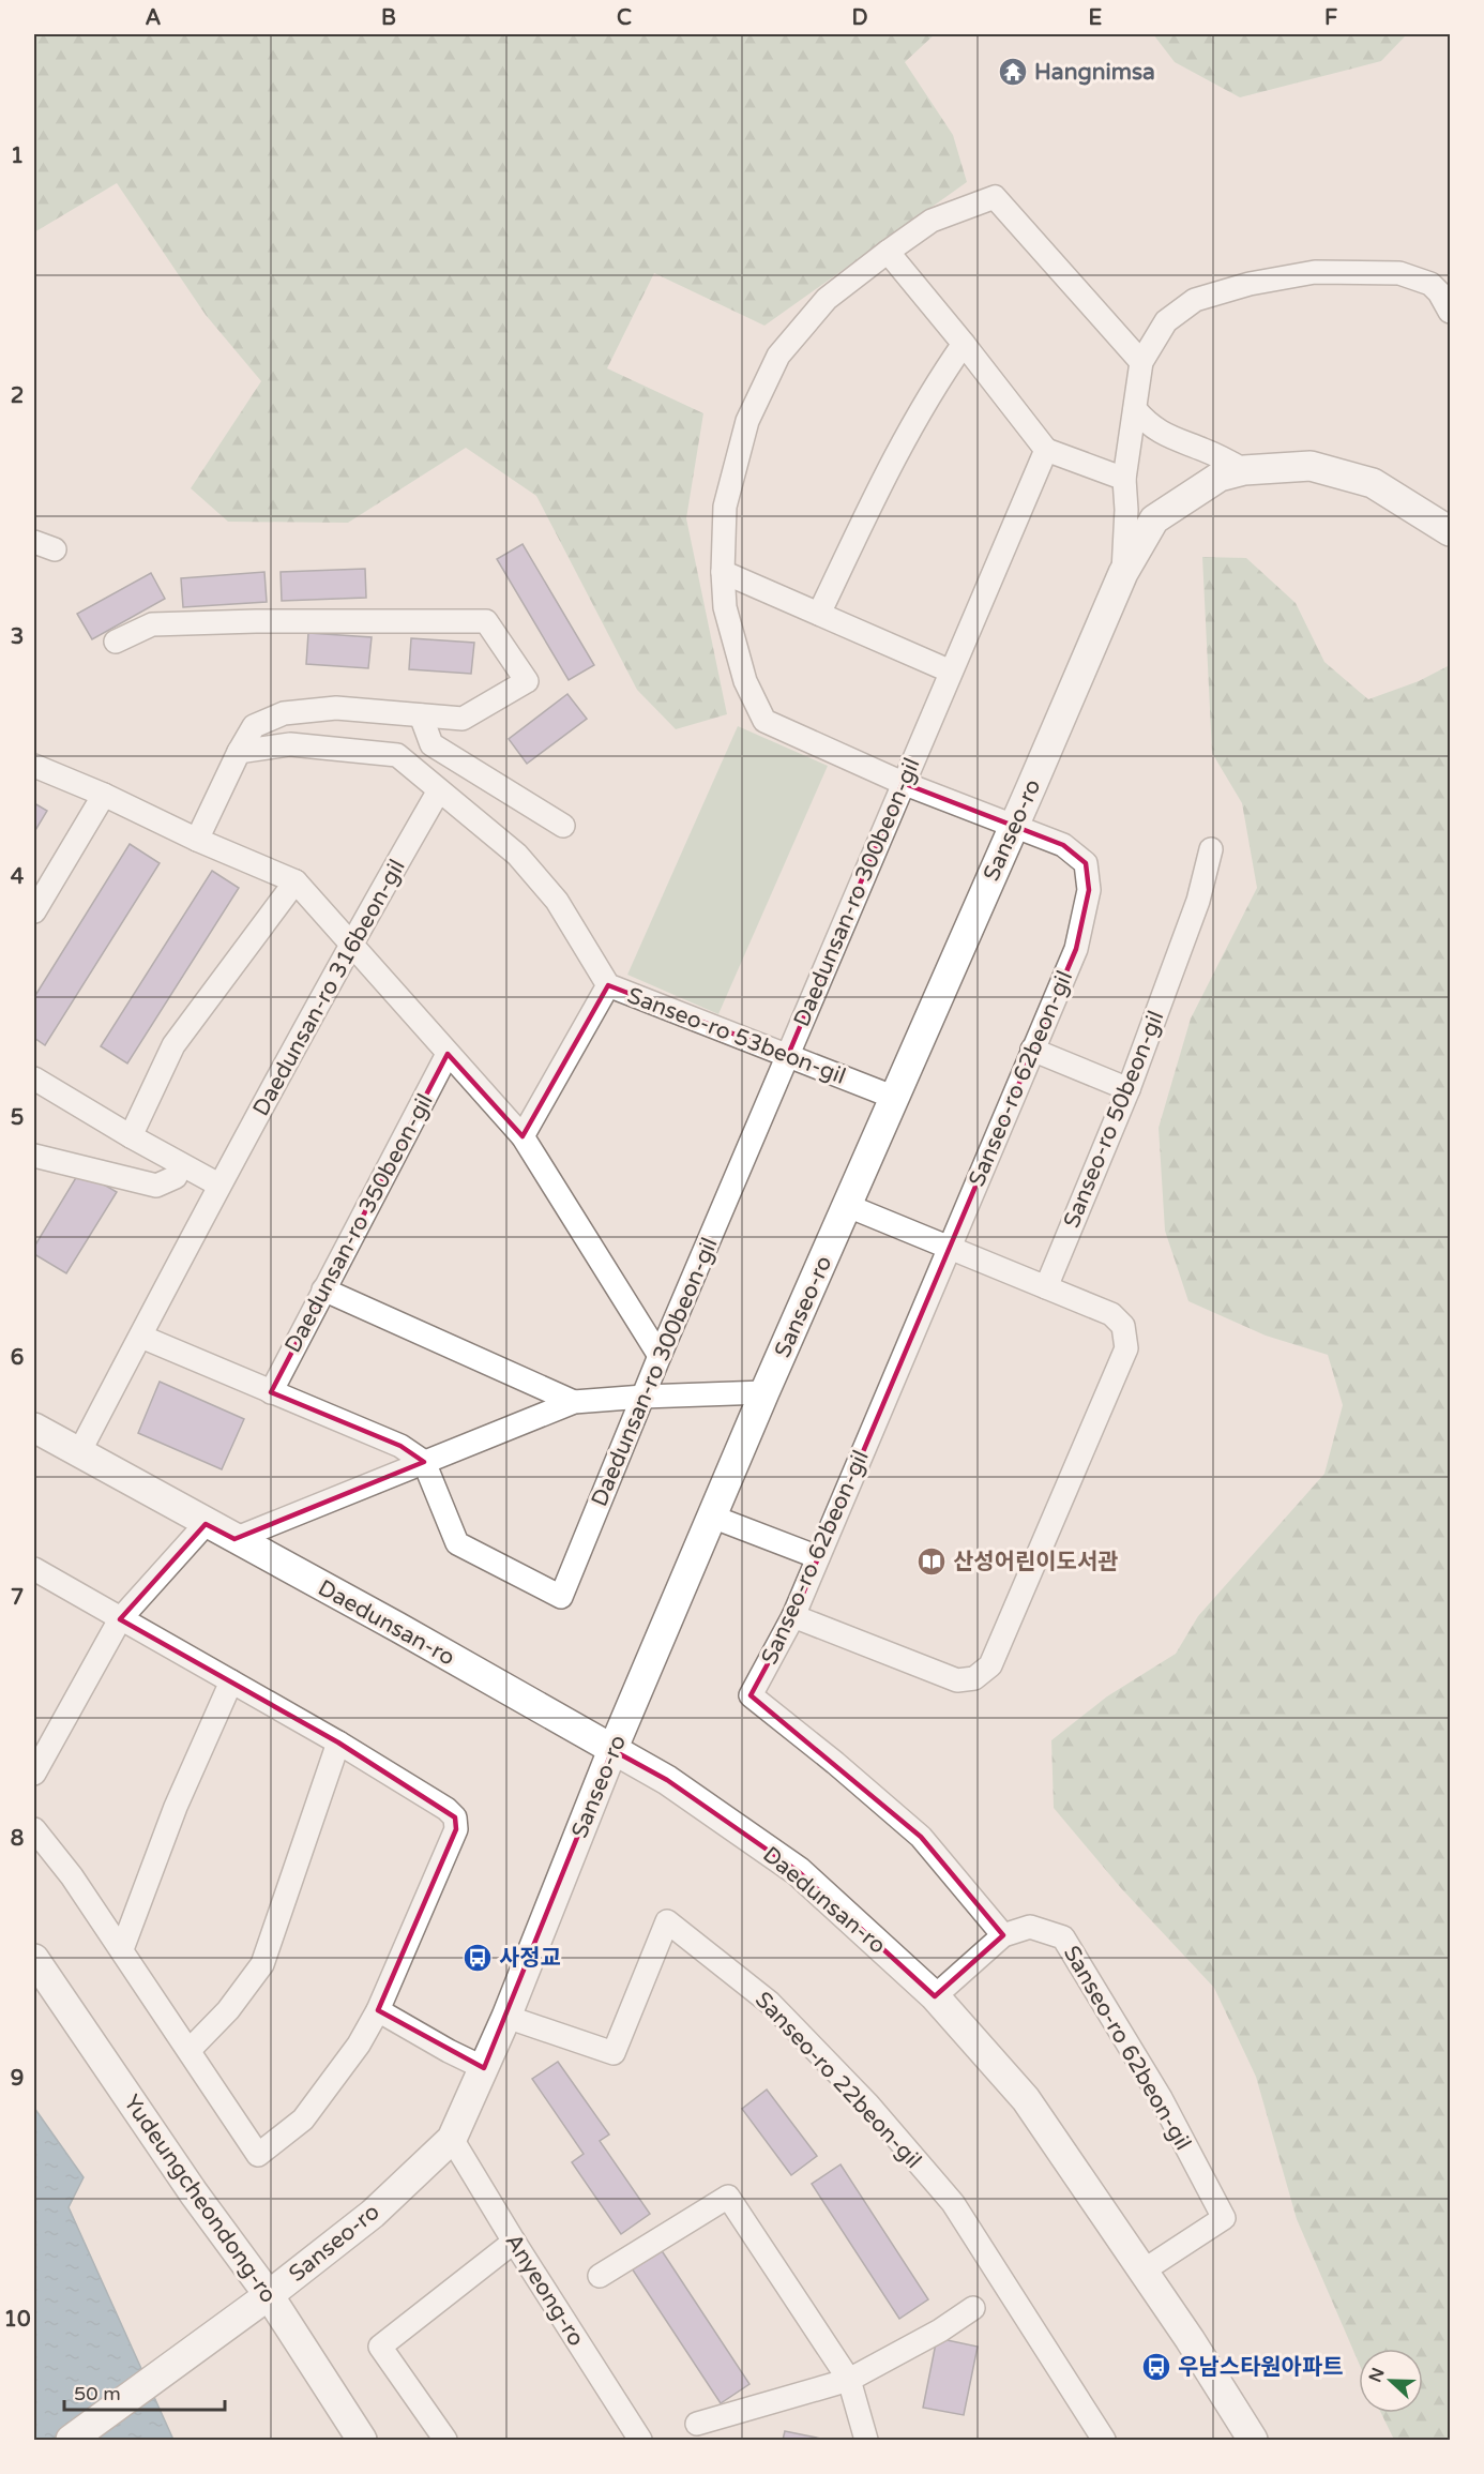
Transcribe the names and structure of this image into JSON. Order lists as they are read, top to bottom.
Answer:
{
  "streets": {
    "main road": ["Sanseo-ro", "Daedunsan-ro", "Yudeungcheondong-ro"],
    "street": [
      "Daedunsan-ro 300beon-gil",
      "Daedunsan-ro 316beon-gil",
      "Sanseo-ro 53beon-gil",
      "Sanseo-ro 62beon-gil",
      "Sanseo-ro 50beon-gil",
      "Daedunsan-ro 350beon-gil",
      "Sanseo-ro 22beon-gil",
      "Anyeong-ro"
    ]
  },
  "crossings": [
    ["Sanseo-ro", "Sanseo-ro 53beon-gil"],
    ["Sanseo-ro", "Sanseo-ro 62beon-gil"],
    ["Sanseo-ro", "Daedunsan-ro"],
    ["Sanseo-ro", "Sanseo-ro 22beon-gil"],
    ["Sanseo-ro", "Yudeungcheondong-ro"],
    ["Sanseo-ro", "Anyeong-ro"],
    ["Daedunsan-ro 300beon-gil", "Sanseo-ro 53beon-gil"],
    ["Daedunsan-ro 300beon-gil", "Sanseo-ro 62beon-gil"],
    ["Daedunsan-ro 316beon-gil", "Sanseo-ro 53beon-gil"],
    ["Daedunsan-ro 316beon-gil", "Daedunsan-ro"],
    ["Sanseo-ro 62beon-gil", "Daedunsan-ro"]
  ],
  "places": {
    "temple": ["Hangnimsa"],
    "library": ["산성어린이도서관"],
    "bus stop": ["사정교", "우남스타원아파트"]
  },
  "scale_bar": "50 m",
  "north": "left",
  "grid": {
    "columns": [
      "A",
      "B",
      "C",
      "D",
      "E",
      "F"
    ],
    "rows": [
      "1",
      "2",
      "3",
      "4",
      "5",
      "6",
      "7",
      "8",
      "9",
      "10"
    ]
  }
}
